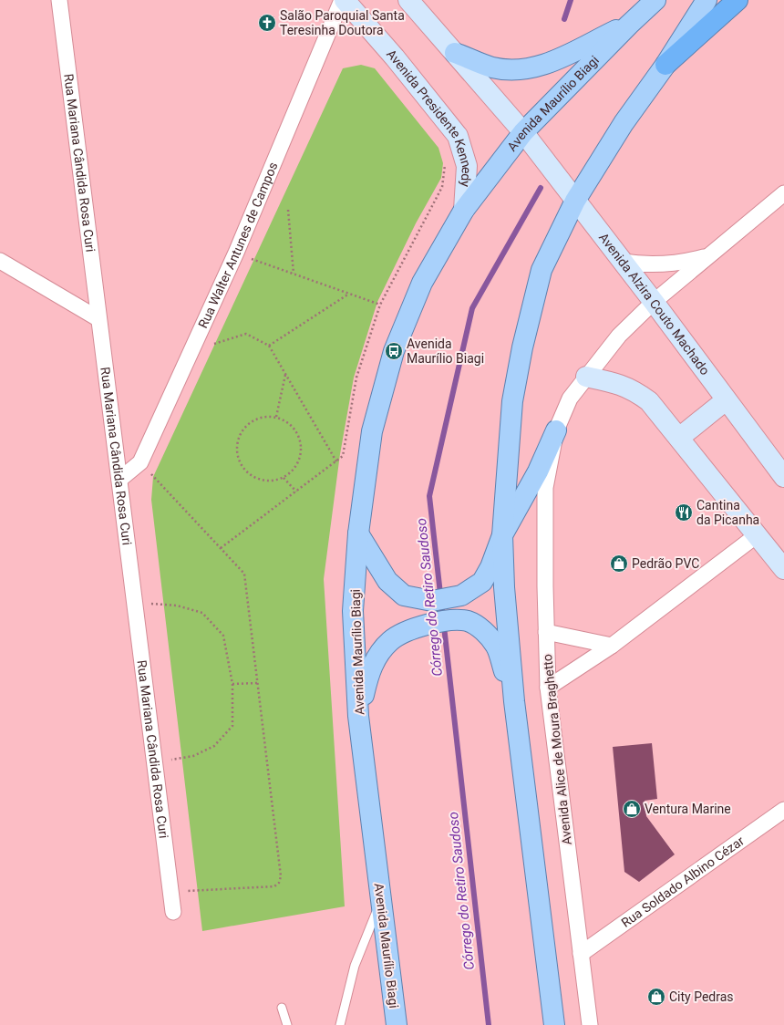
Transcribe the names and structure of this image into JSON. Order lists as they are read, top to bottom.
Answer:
{
  "streets": {
    "main road": ["Avenida Maurílio Biagi"],
    "street": [
      "Avenida Presidente Kennedy",
      "Rua Mariana Cândida Rosa Curi",
      "Rua Walter Antunes de Campos",
      "Avenida Alzira Couto Machado",
      "Avenida Alice de Moura Braghetto",
      "Rua Soldado Albino Cézar"
    ]
  },
  "crossings": [
    ["Avenida Maurílio Biagi", "Avenida Presidente Kennedy"],
    ["Avenida Maurílio Biagi", "Avenida Alzira Couto Machado"],
    ["Rua Mariana Cândida Rosa Curi", "Rua Walter Antunes de Campos"],
    ["Avenida Alice de Moura Braghetto", "Rua Soldado Albino Cézar"]
  ],
  "water": ["Córrego do Retiro Saudoso"],
  "places": {
    "church": ["Salão Paroquial Santa Teresinha Doutora"],
    "bus stop": ["Avenida Maurílio Biagi"],
    "restaurant": ["Cantina da Picanha"],
    "shop": ["Pedrão PVC", "Ventura Marine", "City Pedras"]
  }
}
